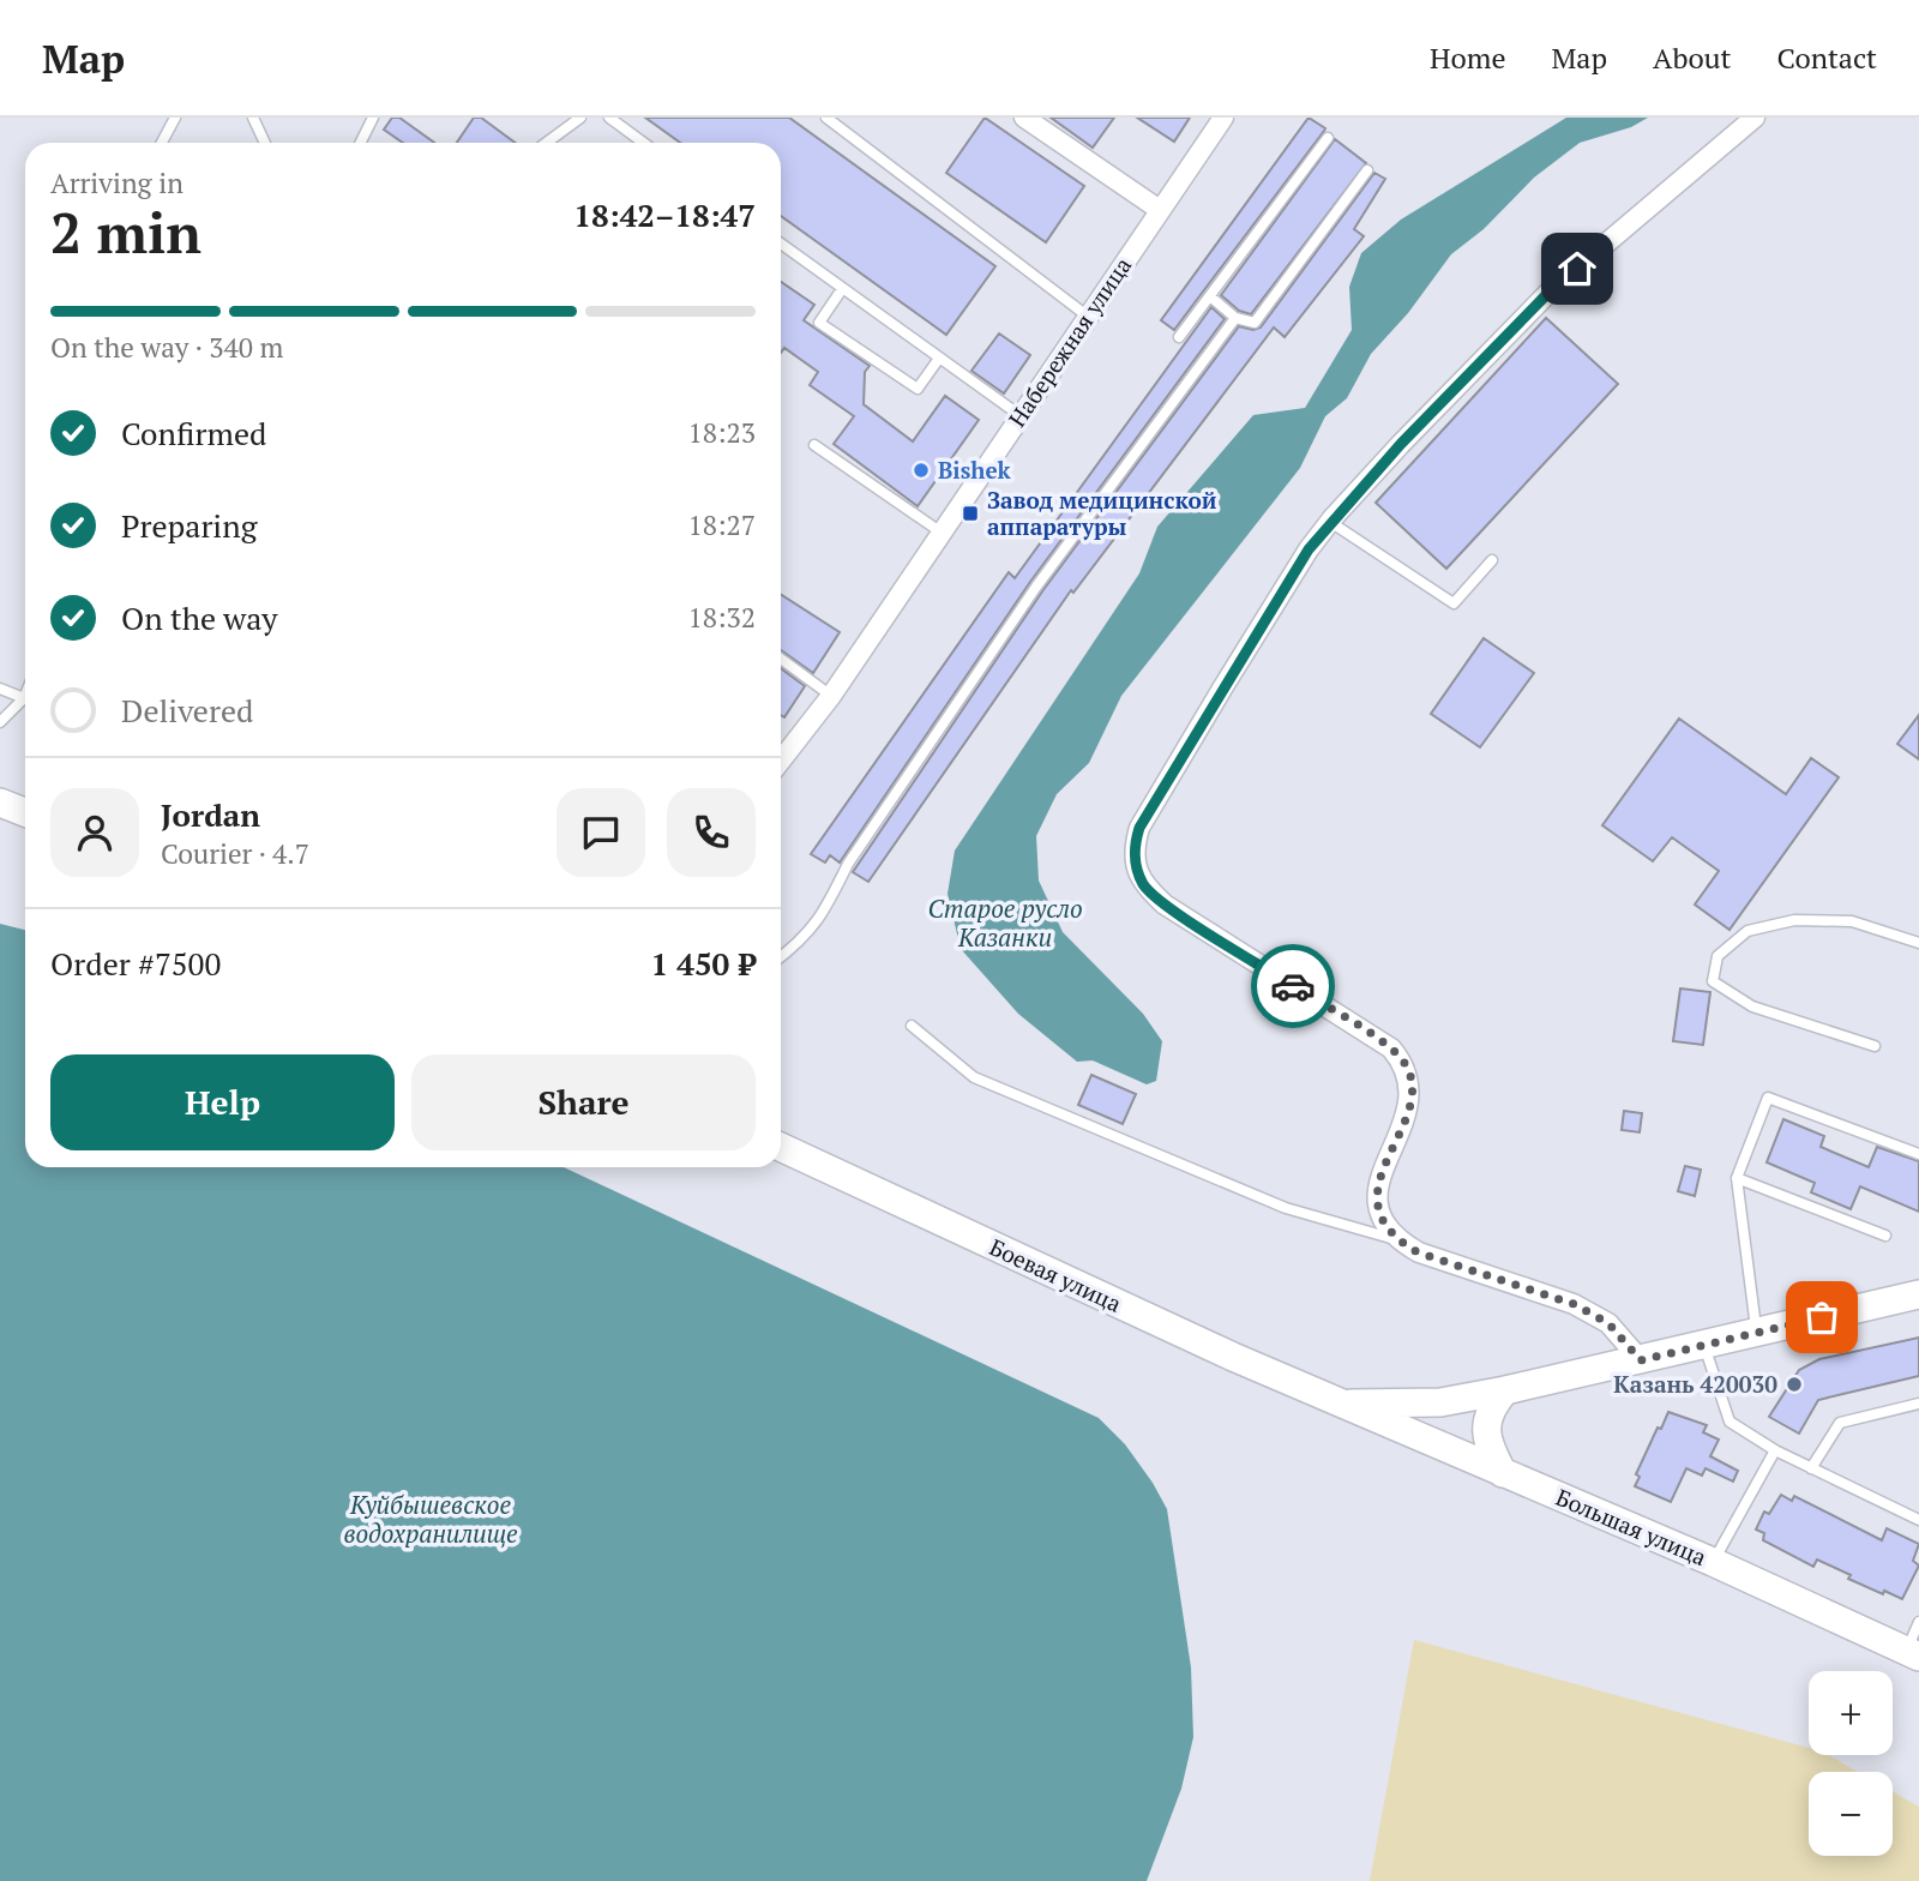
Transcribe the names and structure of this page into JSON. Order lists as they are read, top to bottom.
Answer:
{
  "streets": {
    "main road": ["Боевая улица", "Большая улица"],
    "street": ["Набережная улица"]
  },
  "crossings": [
    ["Боевая улица", "Большая улица"]
  ],
  "water": ["Старое русло Казанки", "Куйбышевское водохранилище"],
  "places": {
    "other": ["Bishek", "Казань 420030"],
    "transit": ["Завод медицинской аппаратуры"]
  },
  "page": {
    "header": "Map",
    "nav": [
      "Home",
      "Map",
      "About",
      "Contact"
    ],
    "heading": ["2 min", "Arriving in", "18:42–18:47"],
    "panel": [
      "Jordan",
      "Courier · 4.7",
      "Order #7500",
      "1 450 ₽"
    ],
    "bar": "On the way · 340 m",
    "list": [
      ["Confirmed", "18:23"],
      ["Preparing", "18:27"],
      ["On the way", "18:32"],
      "Delivered"
    ],
    "buttons": ["Help", "Share"],
    "map_buttons": ["+", "−"]
  }
}
